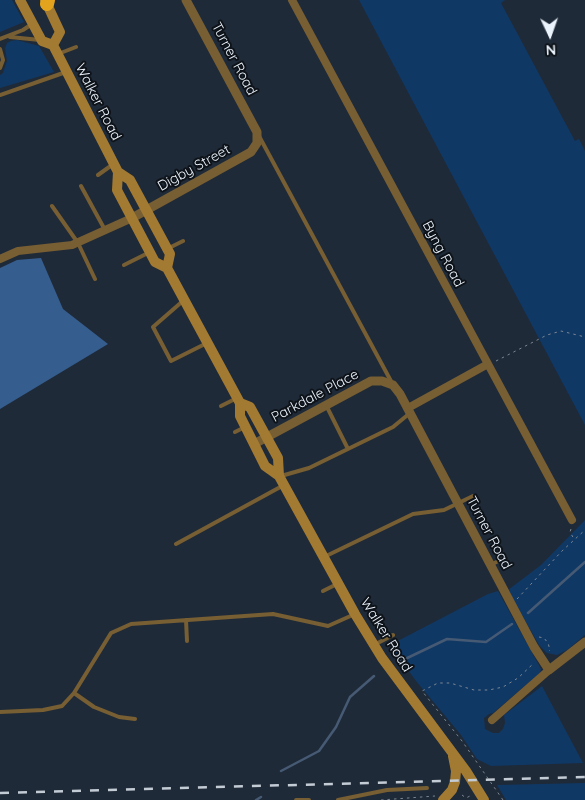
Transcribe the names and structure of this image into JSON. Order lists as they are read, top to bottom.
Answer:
{
  "streets": {
    "main road": ["Walker Road"],
    "street": [
      "Turner Road",
      "Digby Street",
      "Byng Road",
      "Parkdale Place"
    ]
  },
  "crossings": [
    ["Turner Road", "Digby Street"],
    ["Walker Road", "Digby Street"],
    ["Walker Road", "Parkdale Place"]
  ],
  "north": "bottom"
}
